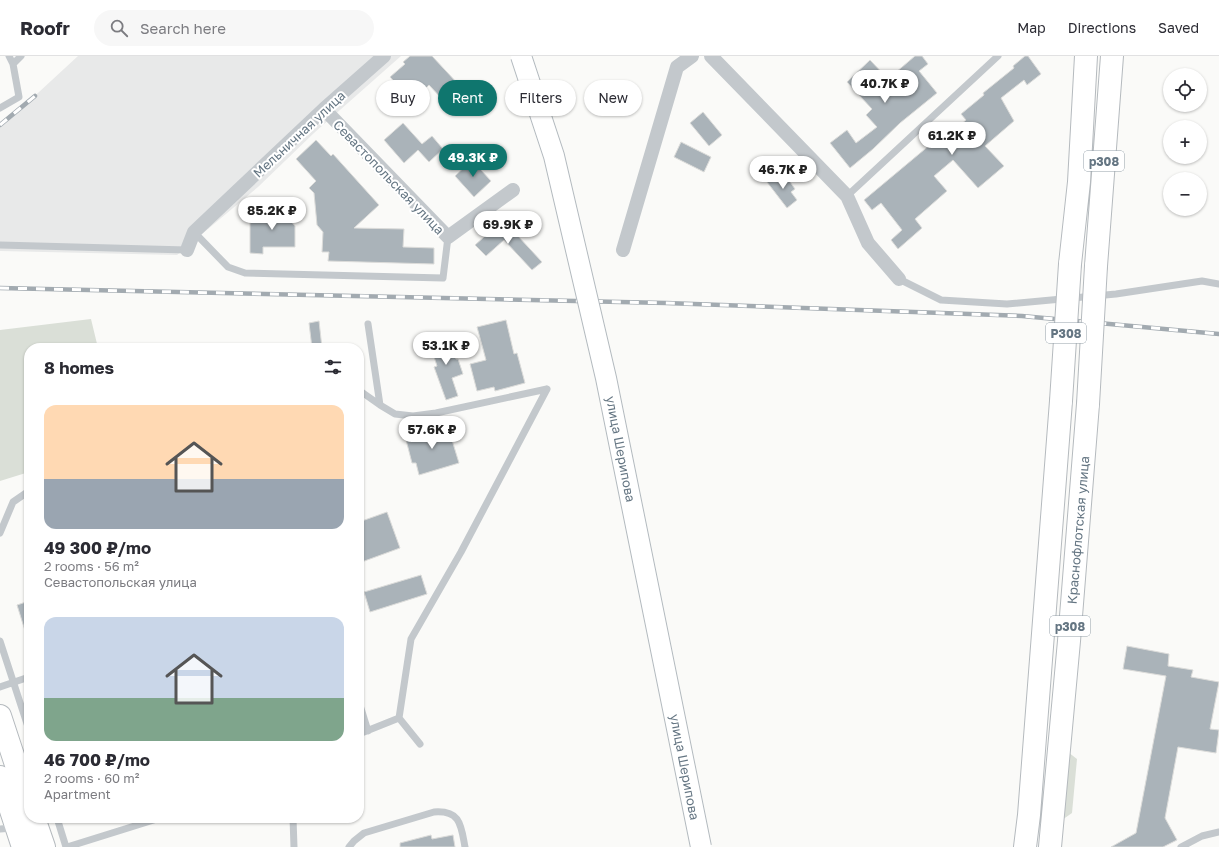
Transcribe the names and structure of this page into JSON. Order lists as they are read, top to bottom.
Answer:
{
  "streets": {
    "main road": [
      "p308",
      "P308",
      "улица Шерипова",
      "Краснофлотская улица"
    ],
    "street": ["Мельничная улица", "Севастопольская улица"]
  },
  "crossings": [
    ["Мельничная улица", "Севастопольская улица"]
  ],
  "page": {
    "header": "Roofr",
    "search": "Search here",
    "nav": ["Map", "Directions", "Saved"],
    "map_buttons": ["+", "−"],
    "price": [
      "40.7K ₽",
      "61.2K ₽",
      "49.3K ₽",
      "46.7K ₽",
      "85.2K ₽",
      "69.9K ₽",
      "53.1K ₽",
      "57.6K ₽"
    ],
    "chip": [
      "Buy",
      "Rent",
      "Filters",
      "New"
    ],
    "heading": "8 homes",
    "list": [
      {
        "name": "49 300 ₽/mo",
        "note": "2 rooms · 56 m² · Севастопольская улица"
      },
      {
        "name": "46 700 ₽/mo",
        "note": "2 rooms · 60 m² · Apartment"
      }
    ]
  }
}
